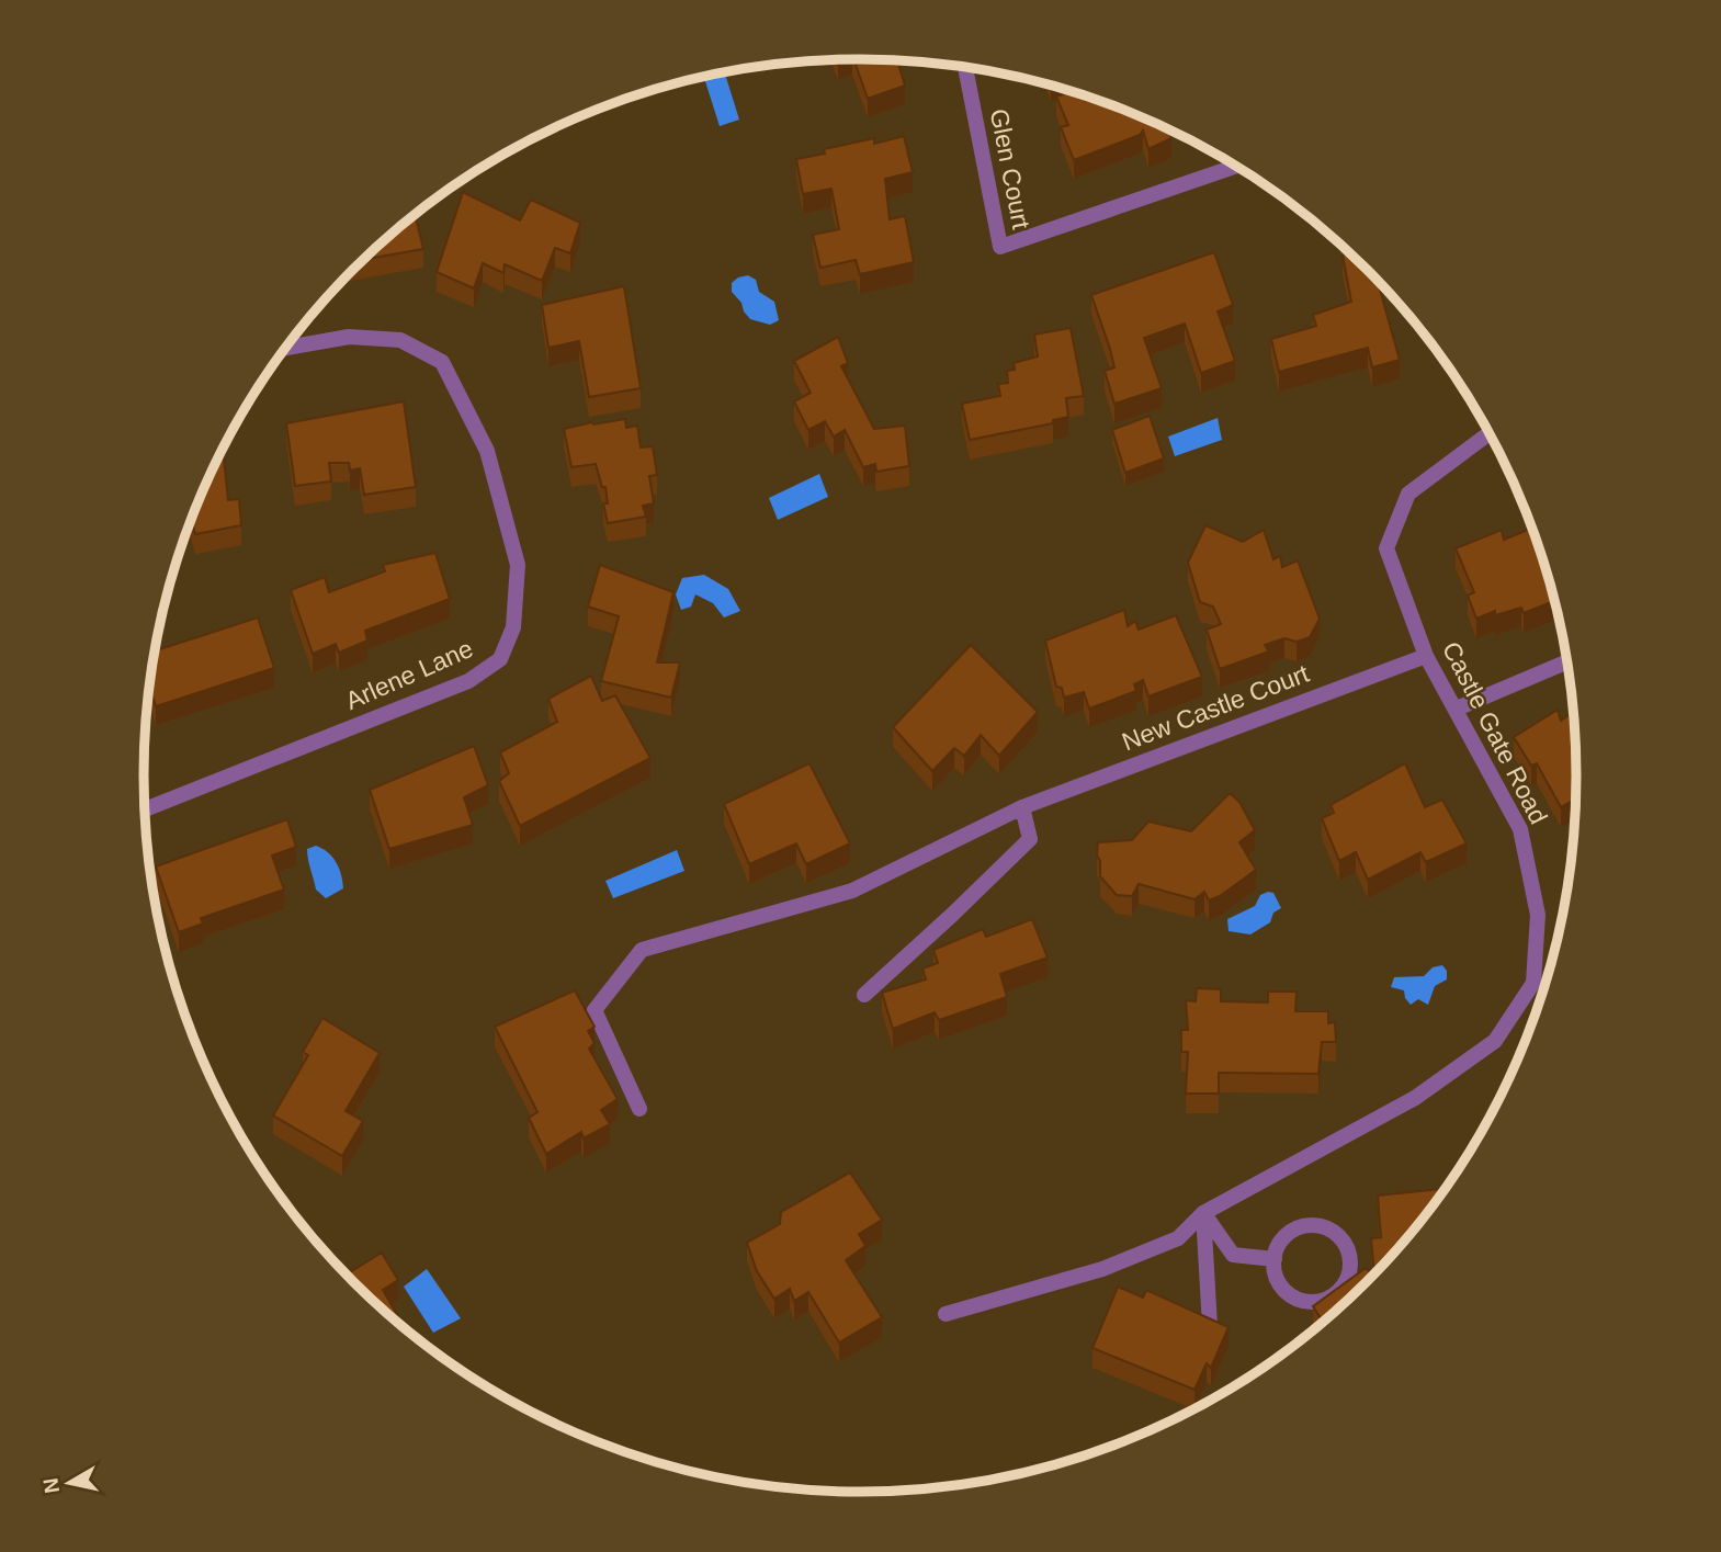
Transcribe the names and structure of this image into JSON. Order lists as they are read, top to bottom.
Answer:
{
  "streets": {
    "street": [
      "Glen Court",
      "Arlene Lane",
      "New Castle Court",
      "Castle Gate Road"
    ]
  },
  "crossings": [
    ["New Castle Court", "Castle Gate Road"]
  ],
  "north": "left"
}
